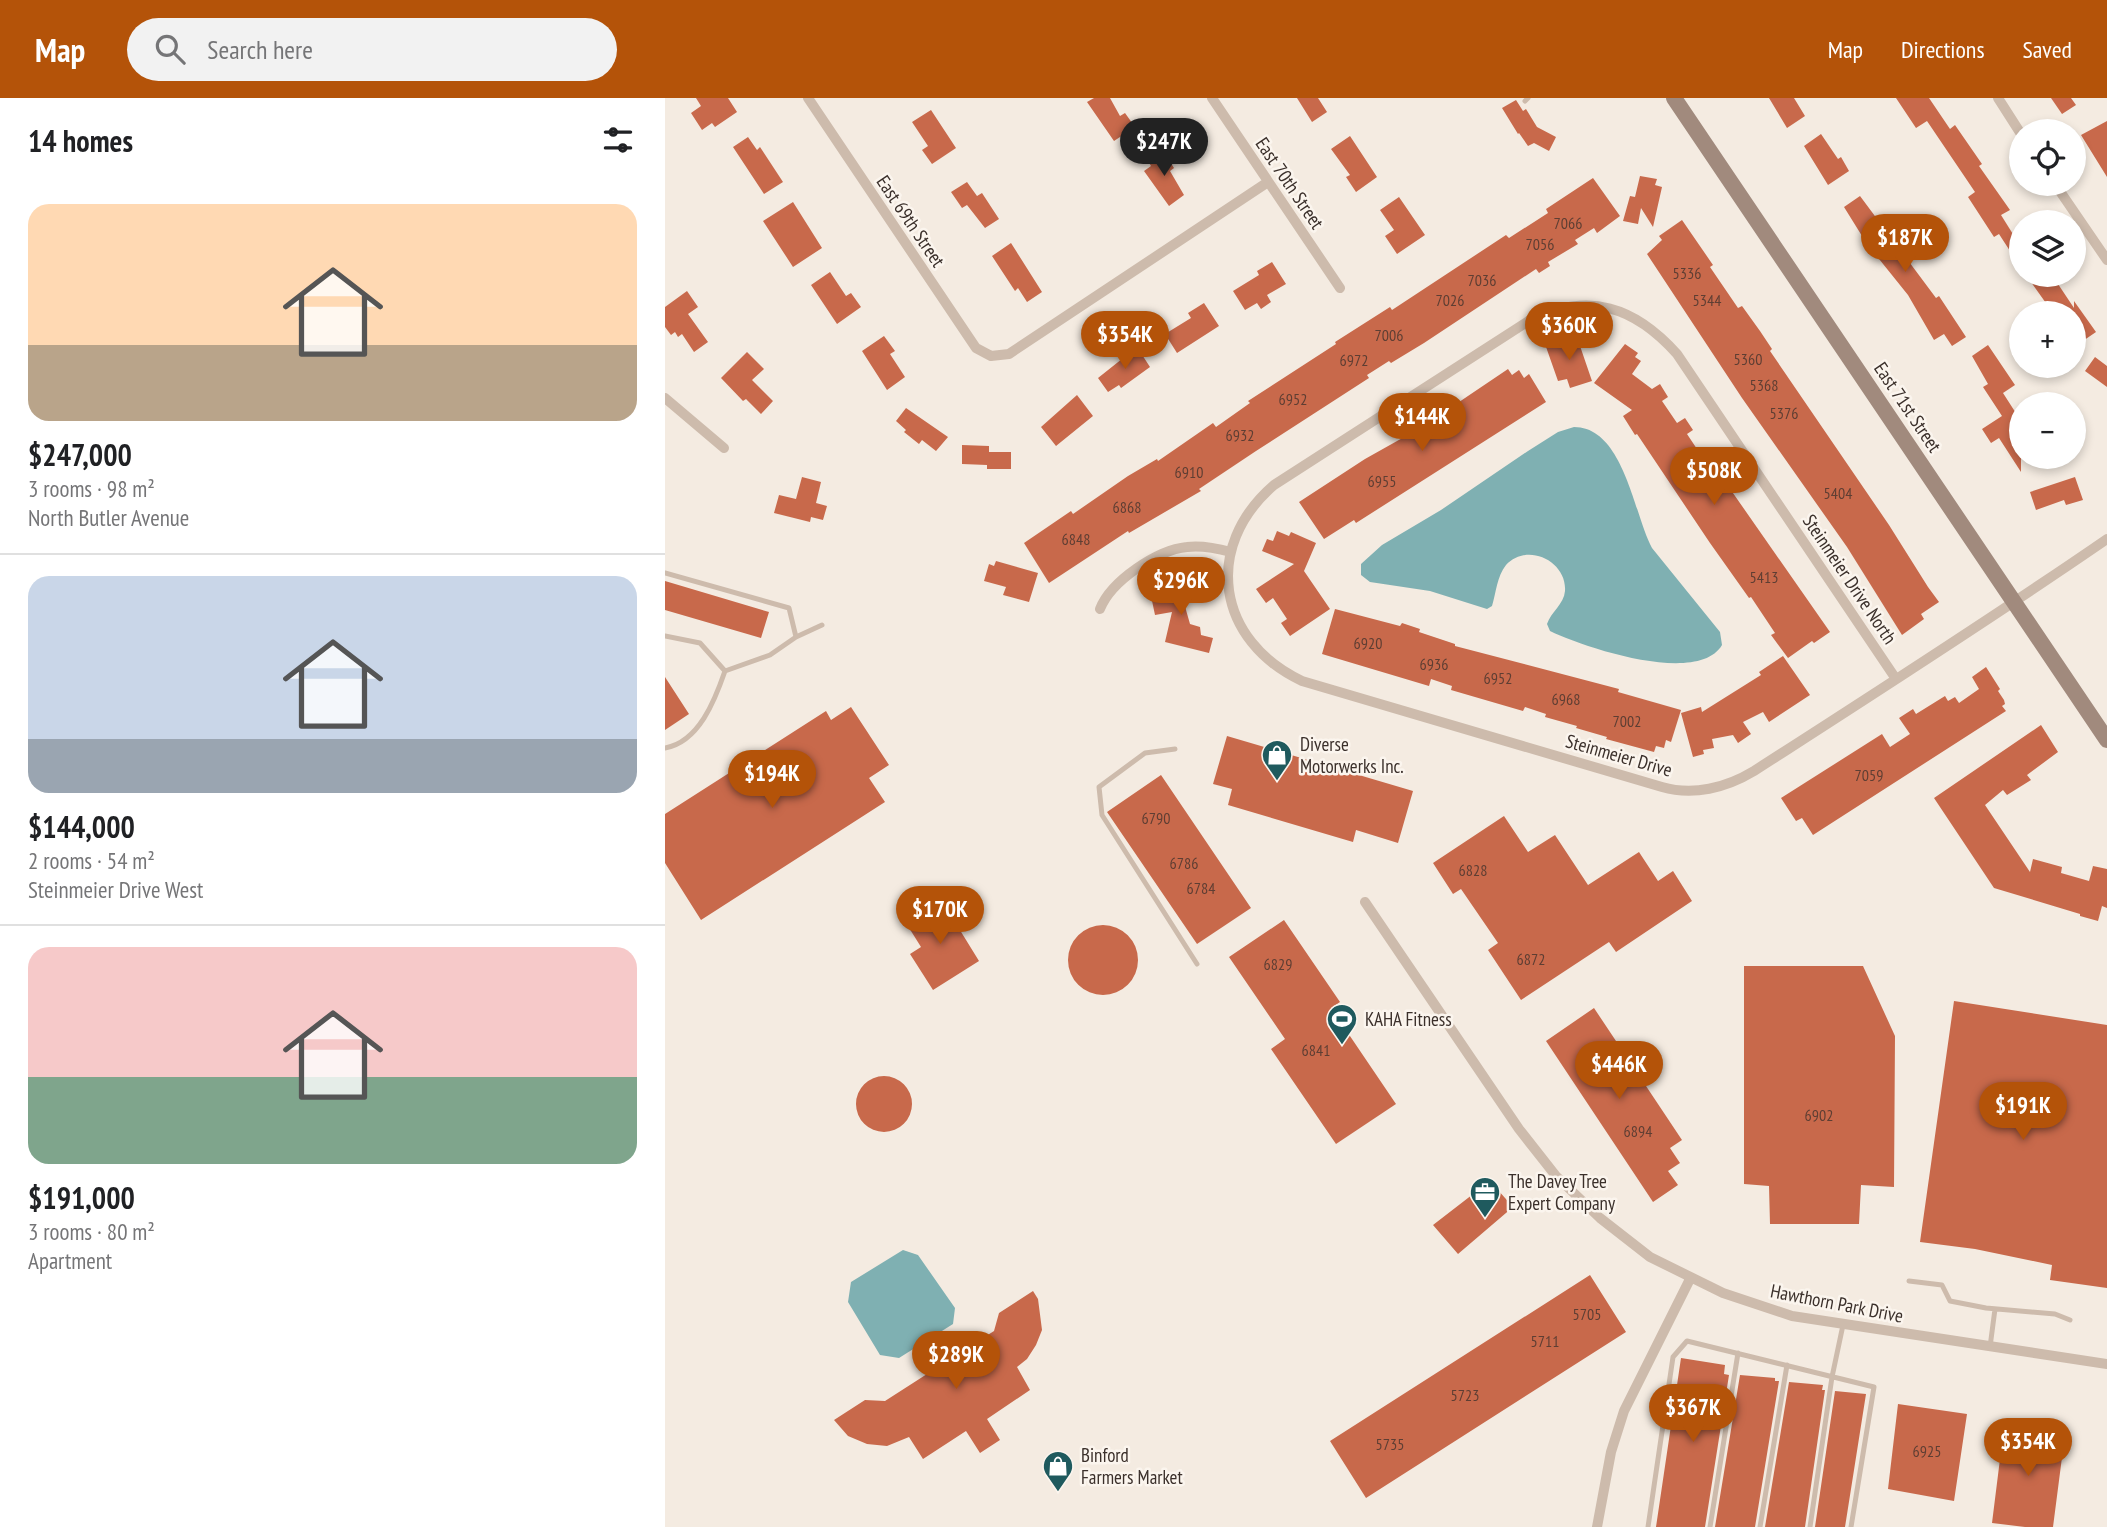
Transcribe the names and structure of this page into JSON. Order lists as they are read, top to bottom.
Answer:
{
  "streets": {
    "main road": ["East 71st Street"],
    "street": [
      "East 70th Street",
      "East 69th Street",
      "Steinmeier Drive North",
      "Steinmeier Drive",
      "Hawthorn Park Drive"
    ]
  },
  "crossings": [
    ["East 70th Street", "East 69th Street"],
    ["East 71st Street", "Steinmeier Drive"],
    ["Steinmeier Drive North", "Steinmeier Drive"]
  ],
  "places": {
    "shop": ["Diverse Motorwerks Inc.", "Binford Farmers Market"],
    "sports": ["KAHA Fitness"],
    "office": ["The Davey Tree Expert Company"]
  },
  "house_numbers": [
    "7066",
    "7056",
    "5336",
    "7036",
    "7026",
    "5344",
    "7006",
    "5360",
    "6972",
    "5368",
    "6952",
    "5376",
    "6932",
    "6910",
    "6955",
    "5404",
    "6868",
    "6848",
    "5413",
    "6920",
    "6936",
    "6952",
    "6968",
    "7002",
    "7059",
    "6790",
    "6786",
    "6828",
    "6784",
    "6872",
    "6829",
    "6841",
    "6902",
    "6894",
    "5705",
    "5711",
    "5723",
    "5735",
    "6925"
  ],
  "page": {
    "header": "Map",
    "search": "Search here",
    "nav": ["Map", "Directions", "Saved"],
    "heading": "14 homes",
    "price": [
      "$247K",
      "$187K",
      "$360K",
      "$354K",
      "$144K",
      "$508K",
      "$296K",
      "$194K",
      "$170K",
      "$446K",
      "$191K",
      "$289K",
      "$367K",
      "$354K"
    ],
    "map_buttons": ["+", "−"],
    "list": [
      {
        "name": "$247,000",
        "note": "3 rooms · 98 m² · North Butler Avenue"
      },
      {
        "name": "$144,000",
        "note": "2 rooms · 54 m² · Steinmeier Drive West"
      },
      {
        "name": "$191,000",
        "note": "3 rooms · 80 m² · Apartment"
      }
    ]
  }
}
